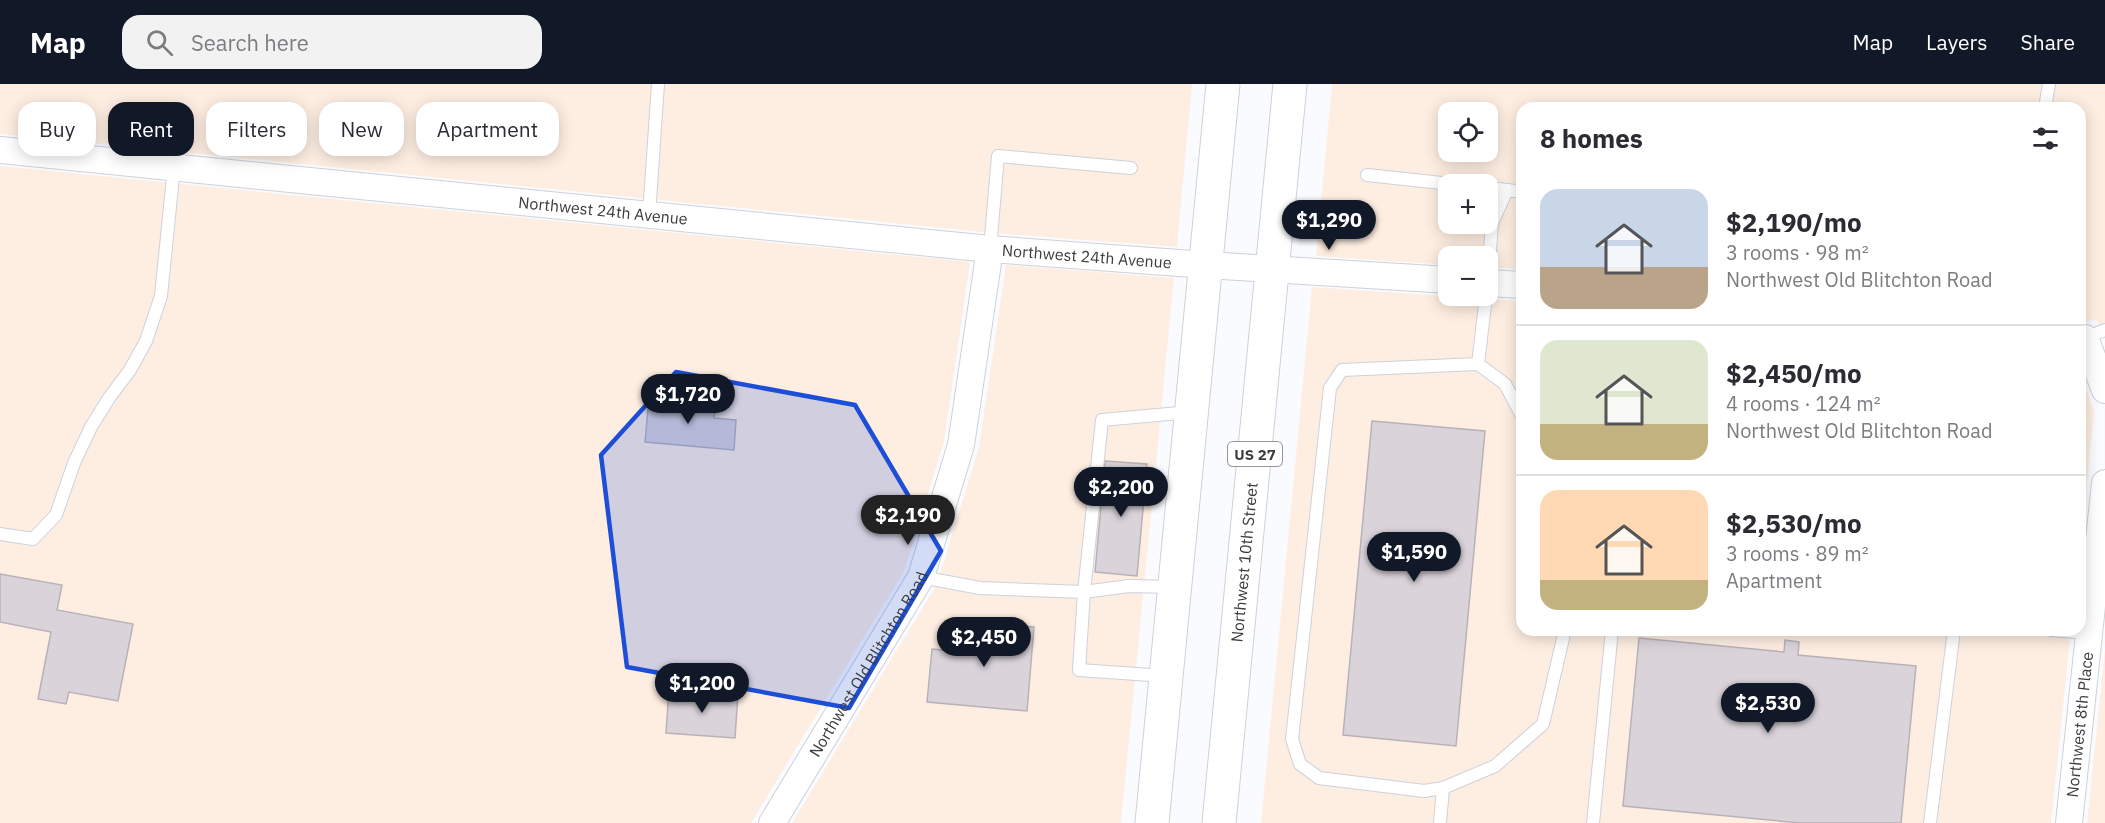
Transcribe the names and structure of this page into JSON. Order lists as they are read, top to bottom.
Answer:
{
  "streets": {
    "highway": ["US 27", "Northwest 10th Street"],
    "street": ["Northwest 24th Avenue", "Northwest Old Blitchton Road", "Northwest 8th Place"]
  },
  "crossings": [
    ["Northwest 24th Avenue", "Northwest 10th Street"],
    ["Northwest 24th Avenue", "Northwest Old Blitchton Road"]
  ],
  "page": {
    "header": "Map",
    "search": "Search here",
    "nav": ["Map", "Layers", "Share"],
    "map_buttons": ["+", "−"],
    "chip": [
      "Buy",
      "Rent",
      "Filters",
      "New",
      "Apartment"
    ],
    "heading": "8 homes",
    "list": [
      {
        "name": "$2,190/mo",
        "note": "3 rooms · 98 m² · Northwest Old Blitchton Road"
      },
      {
        "name": "$2,450/mo",
        "note": "4 rooms · 124 m² · Northwest Old Blitchton Road"
      },
      {
        "name": "$2,530/mo",
        "note": "3 rooms · 89 m² · Apartment"
      }
    ],
    "price": [
      "$1,290",
      "$1,720",
      "$2,200",
      "$2,190",
      "$1,590",
      "$2,450",
      "$1,200",
      "$2,530"
    ]
  }
}
